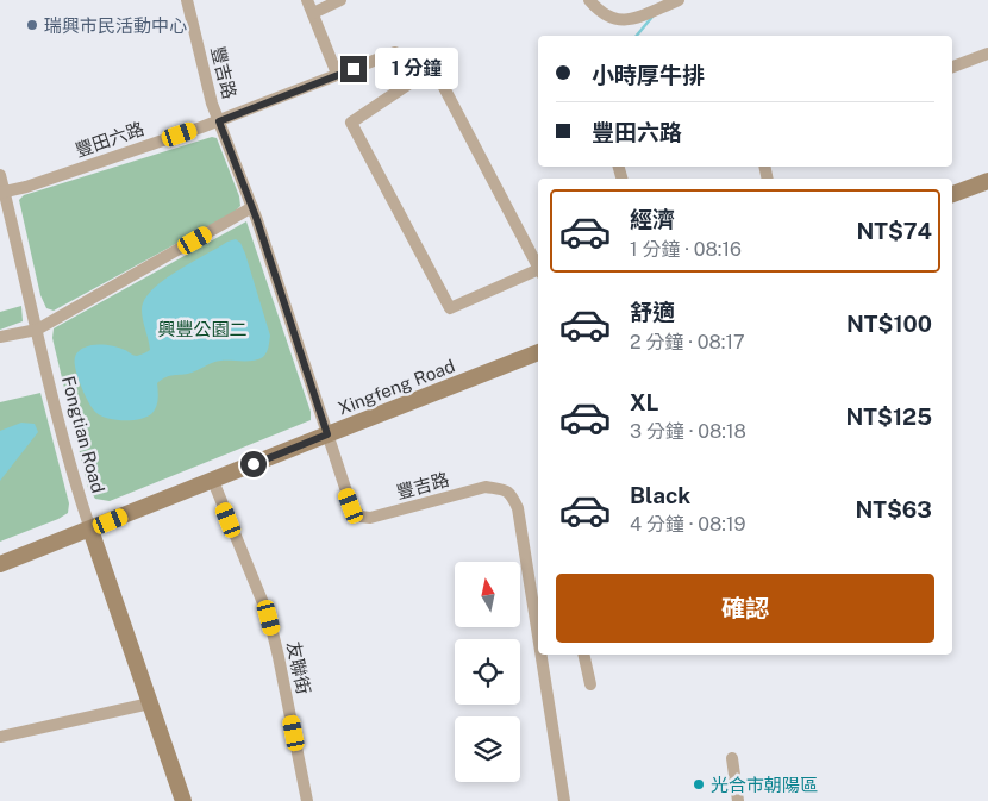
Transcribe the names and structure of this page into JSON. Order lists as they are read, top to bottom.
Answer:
{
  "streets": {
    "main road": ["Xingfeng Road", "Fongtian Road"],
    "street": ["豐吉路", "豐田六路", "友聯街"]
  },
  "crossings": [
    ["豐吉路", "豐田六路"],
    ["豐吉路", "Xingfeng Road"],
    ["豐田六路", "Fongtian Road"],
    ["Xingfeng Road", "Fongtian Road"],
    ["Xingfeng Road", "友聯街"]
  ],
  "parks": ["興豐公園二"],
  "places": ["瑞興市民活動中心", "光合市朝陽區"],
  "north": "top",
  "page": {
    "banner": ["小時厚牛排", "豐田六路"],
    "bubble": "1 分鐘",
    "list": [
      {
        "name": "經濟",
        "note": "1 分鐘 · 08:16",
        "value": "NT$74"
      },
      {
        "name": "舒適",
        "note": "2 分鐘 · 08:17",
        "value": "NT$100"
      },
      {
        "name": "XL",
        "note": "3 分鐘 · 08:18",
        "value": "NT$125"
      },
      {
        "name": "Black",
        "note": "4 分鐘 · 08:19",
        "value": "NT$63"
      }
    ],
    "buttons": "確認"
  }
}
